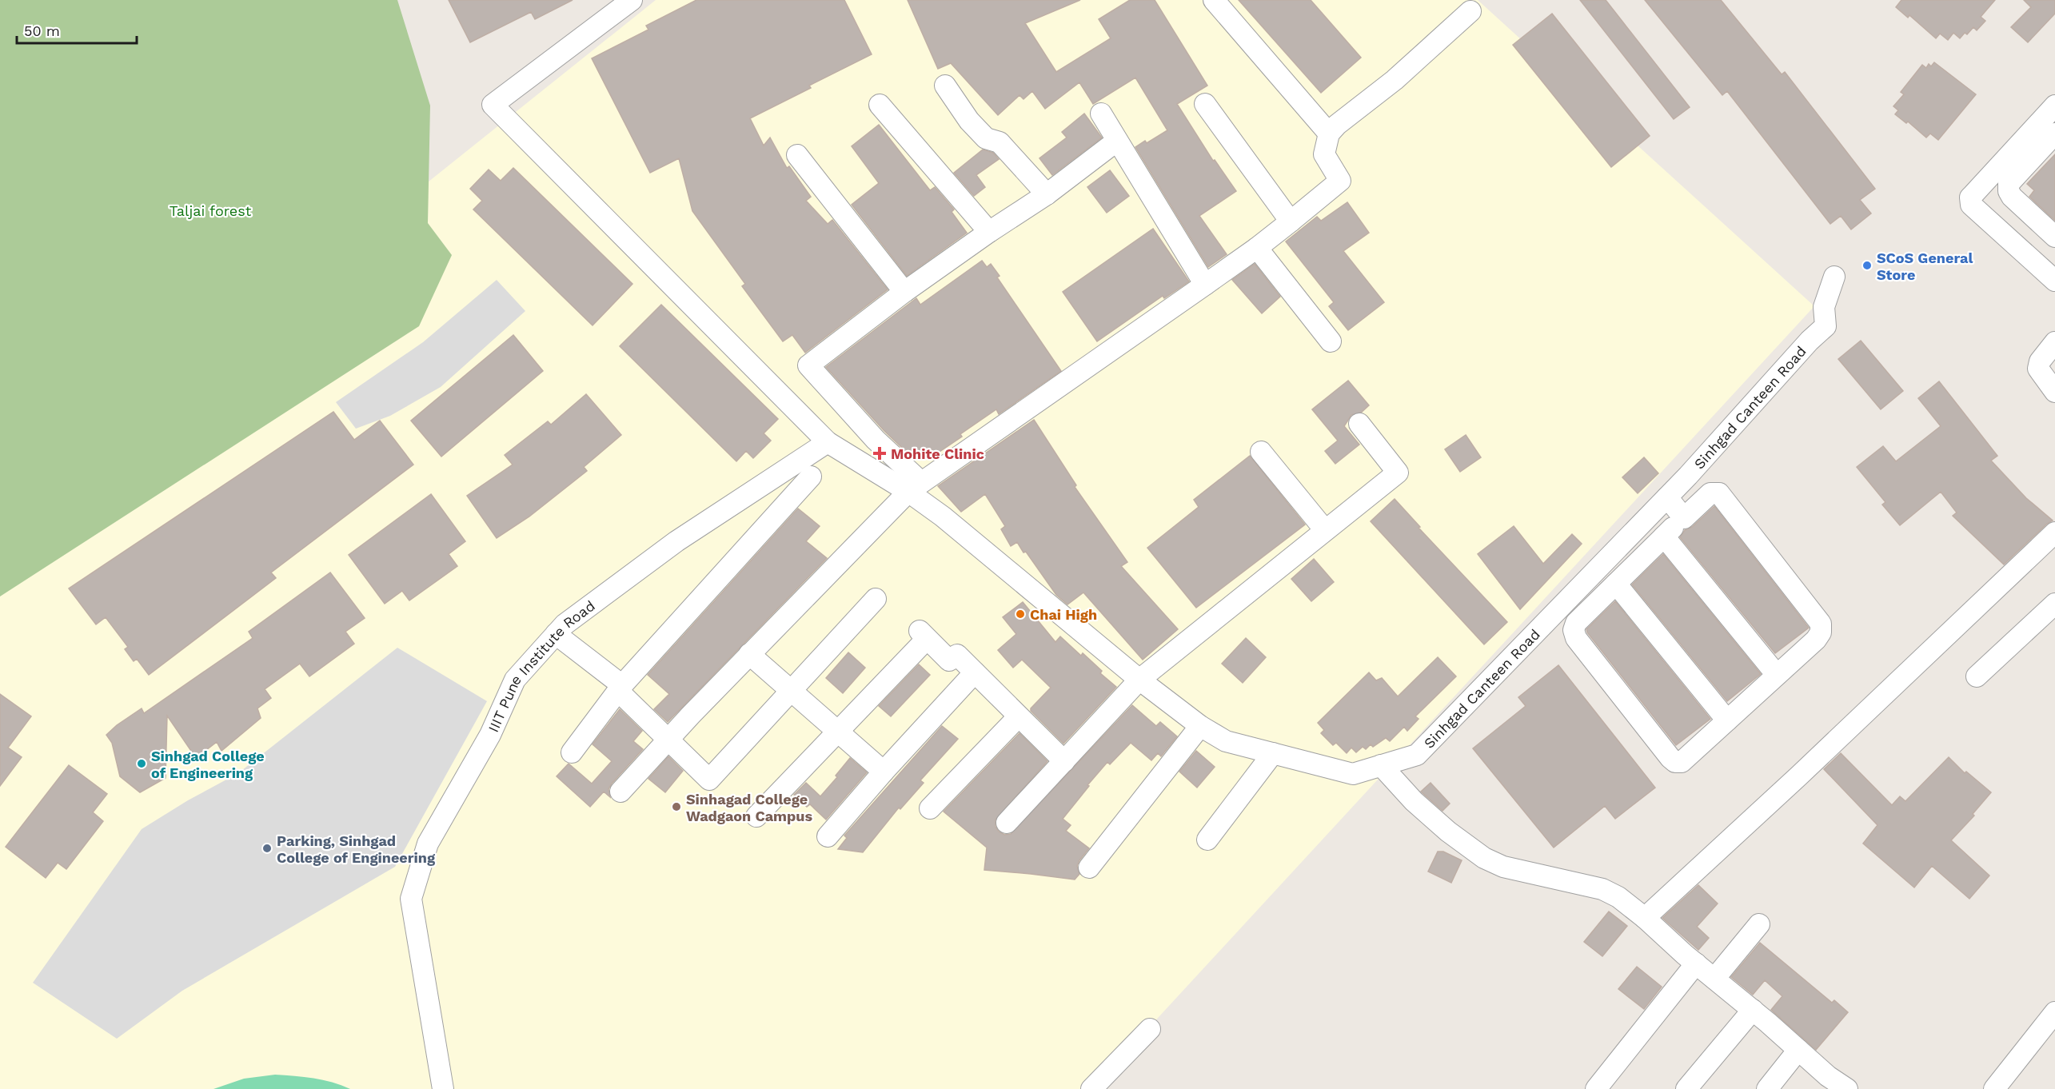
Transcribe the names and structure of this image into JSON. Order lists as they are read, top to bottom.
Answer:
{
  "streets": {
    "street": ["Sinhgad Canteen Road", "IIIT Pune Institute Road"]
  },
  "parks": ["Taljai forest"],
  "places": {
    "other": [
      "SCoS General Store",
      "Chai High",
      "Sinhgad College of Engineering",
      "Sinhagad College Wadgaon Campus",
      "Parking, Sinhgad College of Engineering"
    ],
    "health": ["Mohite Clinic"]
  },
  "scale_bar": "50 m"
}
